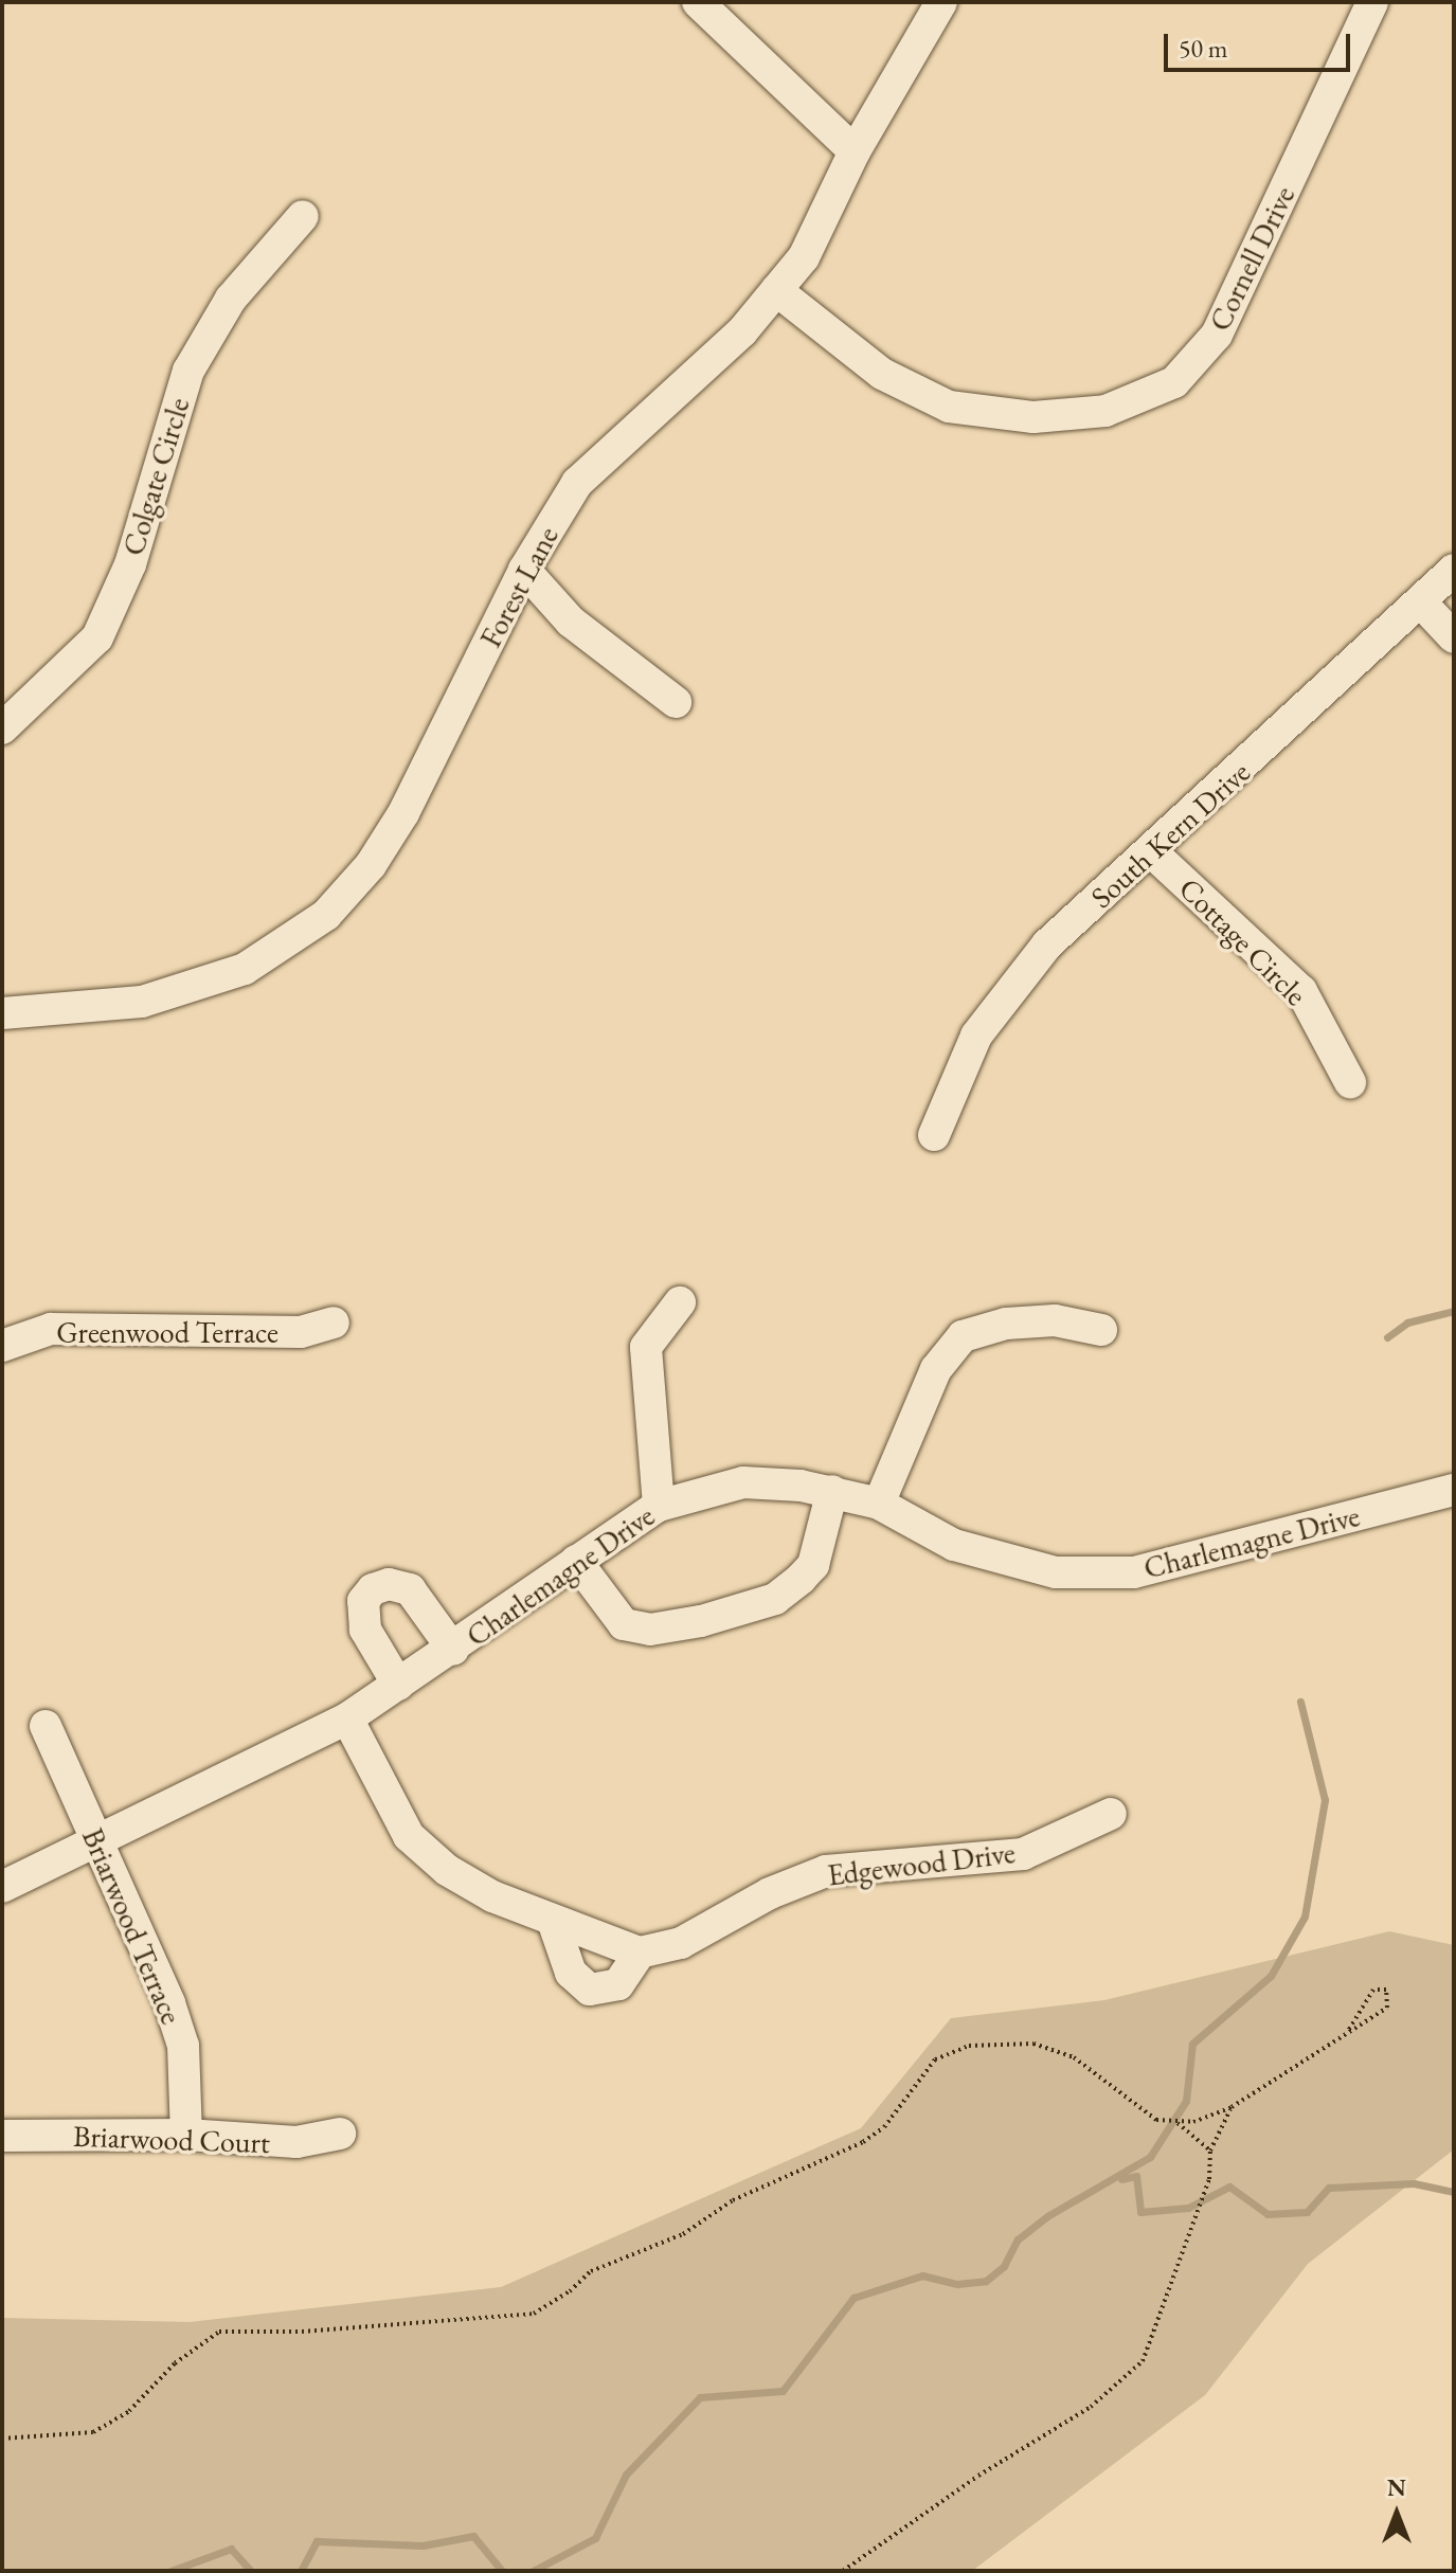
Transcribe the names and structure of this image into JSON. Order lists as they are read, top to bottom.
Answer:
{
  "streets": {
    "street": [
      "Cornell Drive",
      "Colgate Circle",
      "Forest Lane",
      "South Kern Drive",
      "Cottage Circle",
      "Greenwood Terrace",
      "Charlemagne Drive",
      "Edgewood Drive",
      "Briarwood Terrace",
      "Briarwood Court"
    ]
  },
  "crossings": [
    ["Cornell Drive", "Forest Lane"],
    ["South Kern Drive", "Cottage Circle"],
    ["Charlemagne Drive", "Briarwood Terrace"],
    ["Briarwood Terrace", "Briarwood Court"]
  ],
  "scale_bar": "50 m",
  "north": "top"
}
